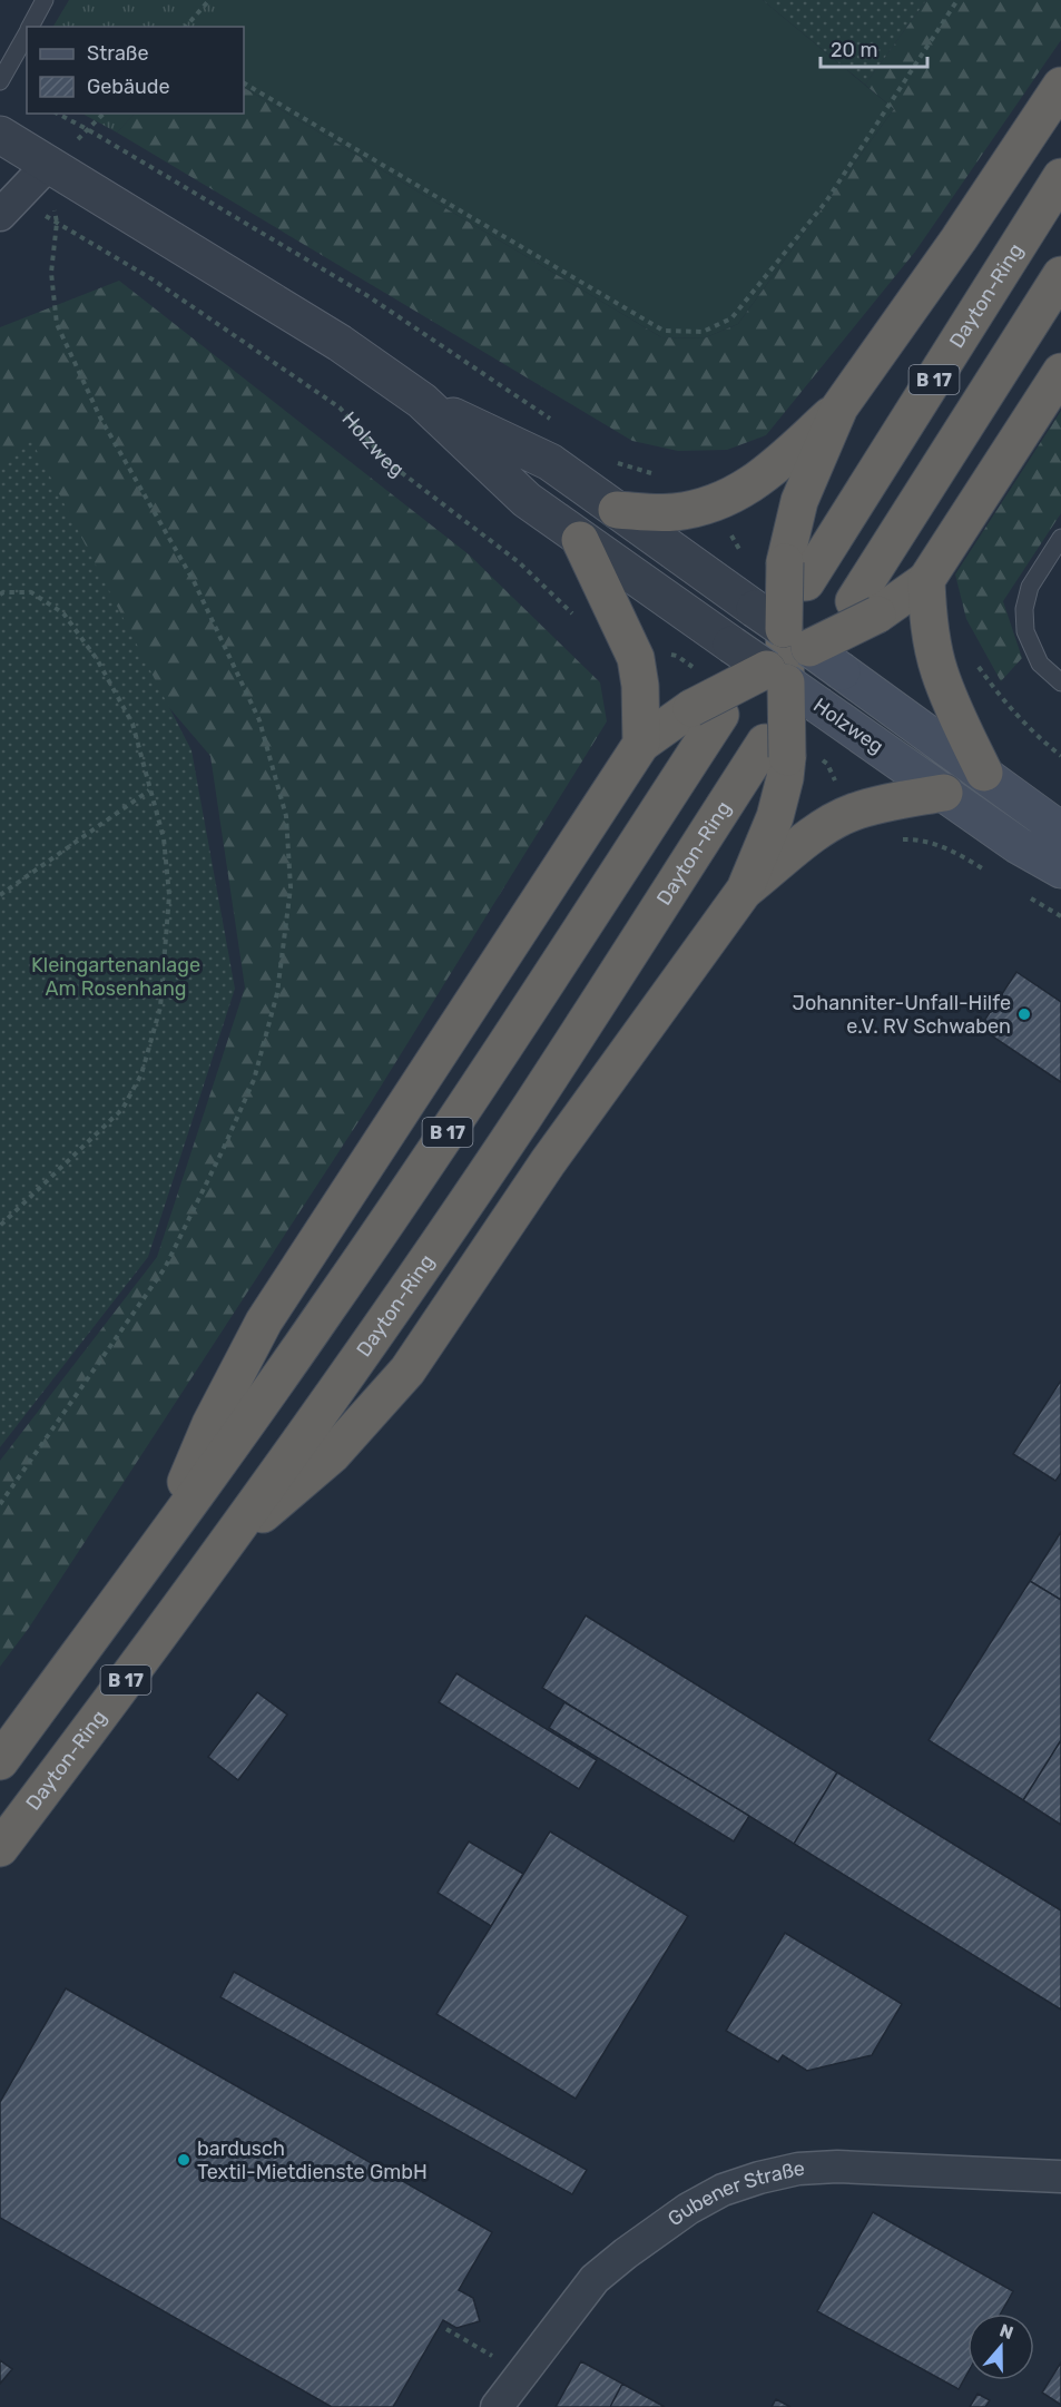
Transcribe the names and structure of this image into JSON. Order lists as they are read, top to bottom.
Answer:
{
  "streets": {
    "highway": ["Dayton-Ring", "B 17"],
    "main road": ["Holzweg"],
    "street": ["Gubener Straße"]
  },
  "parks": ["Kleingartenanlage Am Rosenhang"],
  "places": ["Johanniter-Unfall-Hilfe e.V. RV Schwaben", "bardusch Textil-Mietdienste GmbH"],
  "legend": ["Straße", "Gebäude"],
  "scale_bar": "20 m",
  "north": "top"
}
